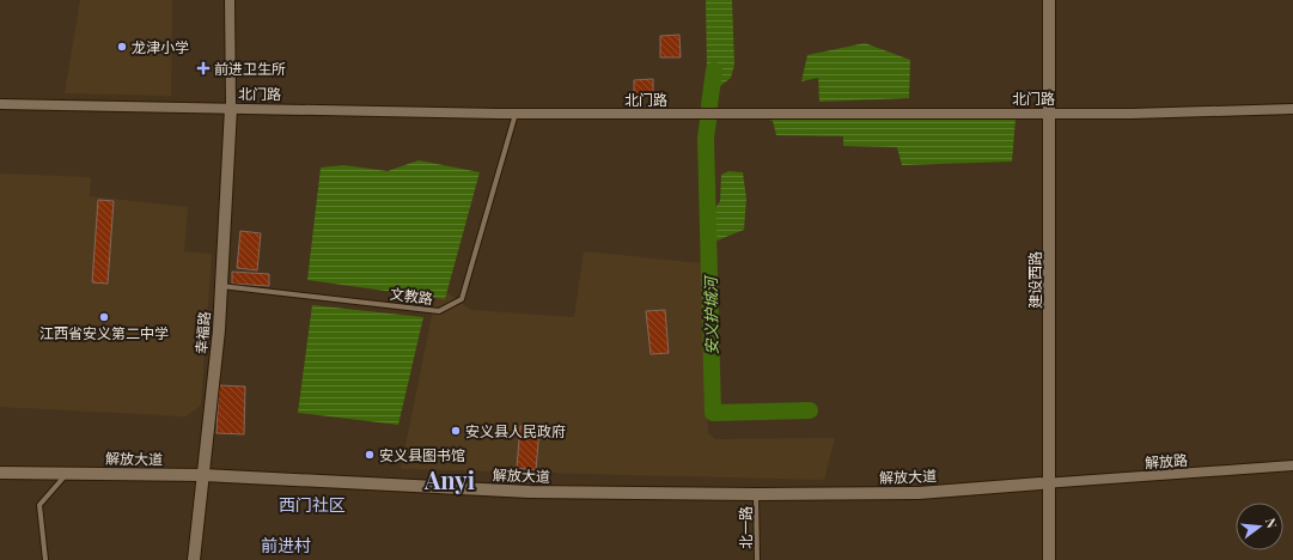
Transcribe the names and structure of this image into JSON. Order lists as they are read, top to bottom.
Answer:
{
  "streets": {
    "street": [
      "北门路",
      "建设西路",
      "幸福路",
      "解放大道",
      "解放路"
    ],
    "lane": ["文教路", "北一路"]
  },
  "crossings": [
    ["北门路", "建设西路"],
    ["北门路", "文教路"],
    ["北门路", "幸福路"],
    ["建设西路", "解放大道"],
    ["建设西路", "解放路"],
    ["文教路", "幸福路"],
    ["幸福路", "解放大道"],
    ["解放大道", "解放路"],
    ["解放大道", "北一路"]
  ],
  "districts": ["Anyi", "西门社区", "前进村"],
  "water": ["安义护城河"],
  "places": {
    "other": [
      "龙津小学",
      "江西省安义第二中学",
      "安义县人民政府",
      "安义县图书馆"
    ],
    "health": ["前进卫生所"]
  },
  "north": "right"
}
